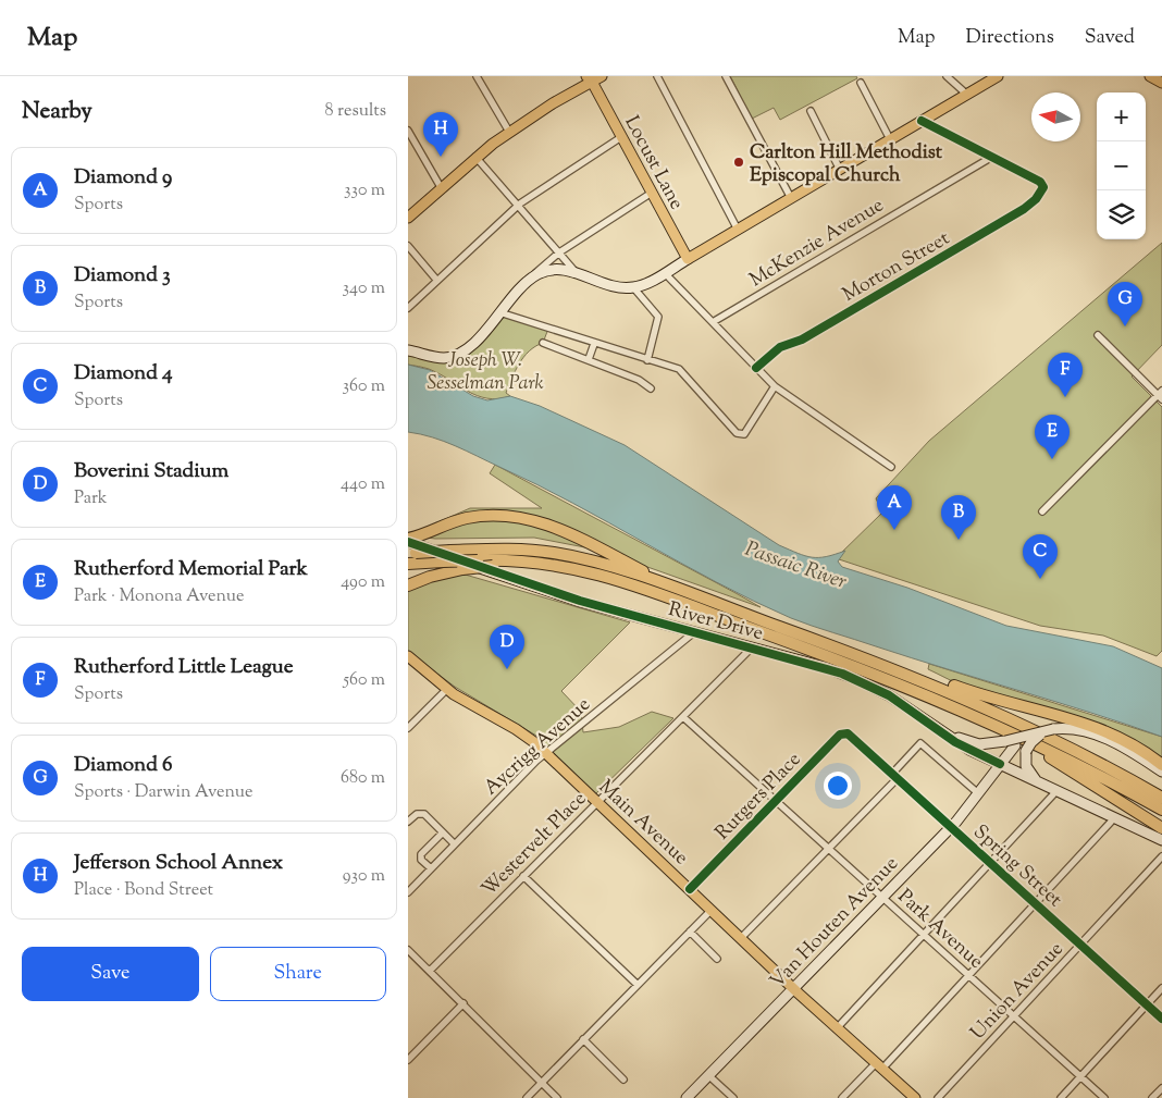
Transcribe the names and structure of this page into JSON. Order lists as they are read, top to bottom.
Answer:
{
  "streets": {
    "main road": ["Locust Lane", "Main Avenue"],
    "street": [
      "McKenzie Avenue",
      "Morton Street",
      "River Drive",
      "Aycrigg Avenue",
      "Rutgers Place",
      "Westervelt Place",
      "Spring Street",
      "Van Houten Avenue",
      "Park Avenue",
      "Union Avenue"
    ]
  },
  "crossings": [
    ["McKenzie Avenue", "Morton Street"],
    ["River Drive", "Aycrigg Avenue"],
    ["River Drive", "Westervelt Place"],
    ["River Drive", "Van Houten Avenue"],
    ["Aycrigg Avenue", "Main Avenue"],
    ["Rutgers Place", "Main Avenue"],
    ["Rutgers Place", "Spring Street"],
    ["Rutgers Place", "Park Avenue"],
    ["Main Avenue", "Westervelt Place"],
    ["Main Avenue", "Van Houten Avenue"],
    ["Westervelt Place", "Park Avenue"],
    ["Spring Street", "Van Houten Avenue"],
    ["Spring Street", "Union Avenue"],
    ["Van Houten Avenue", "Park Avenue"],
    ["Park Avenue", "Union Avenue"]
  ],
  "water": ["Passaic River"],
  "parks": ["Joseph W. Sesselman Park"],
  "places": ["Carlton Hill Methodist Episcopal Church"],
  "north": "left",
  "page": {
    "header": "Map",
    "nav": ["Map", "Directions", "Saved"],
    "heading": ["Nearby", "8 results"],
    "map_buttons": ["+", "−"],
    "pins": [
      "H",
      "G",
      "F",
      "E",
      "A",
      "B",
      "C",
      "D"
    ],
    "list": [
      {
        "mark": "A",
        "name": "Diamond 9",
        "note": "Sports",
        "value": "330 m"
      },
      {
        "mark": "B",
        "name": "Diamond 3",
        "note": "Sports",
        "value": "340 m"
      },
      {
        "mark": "C",
        "name": "Diamond 4",
        "note": "Sports",
        "value": "360 m"
      },
      {
        "mark": "D",
        "name": "Boverini Stadium",
        "note": "Park",
        "value": "440 m"
      },
      {
        "mark": "E",
        "name": "Rutherford Memorial Park",
        "note": "Park · Monona Avenue",
        "value": "490 m"
      },
      {
        "mark": "F",
        "name": "Rutherford Little League",
        "note": "Sports",
        "value": "560 m"
      },
      {
        "mark": "G",
        "name": "Diamond 6",
        "note": "Sports · Darwin Avenue",
        "value": "680 m"
      },
      {
        "mark": "H",
        "name": "Jefferson School Annex",
        "note": "Place · Bond Street",
        "value": "930 m"
      }
    ],
    "buttons": ["Save", "Share"]
  }
}
